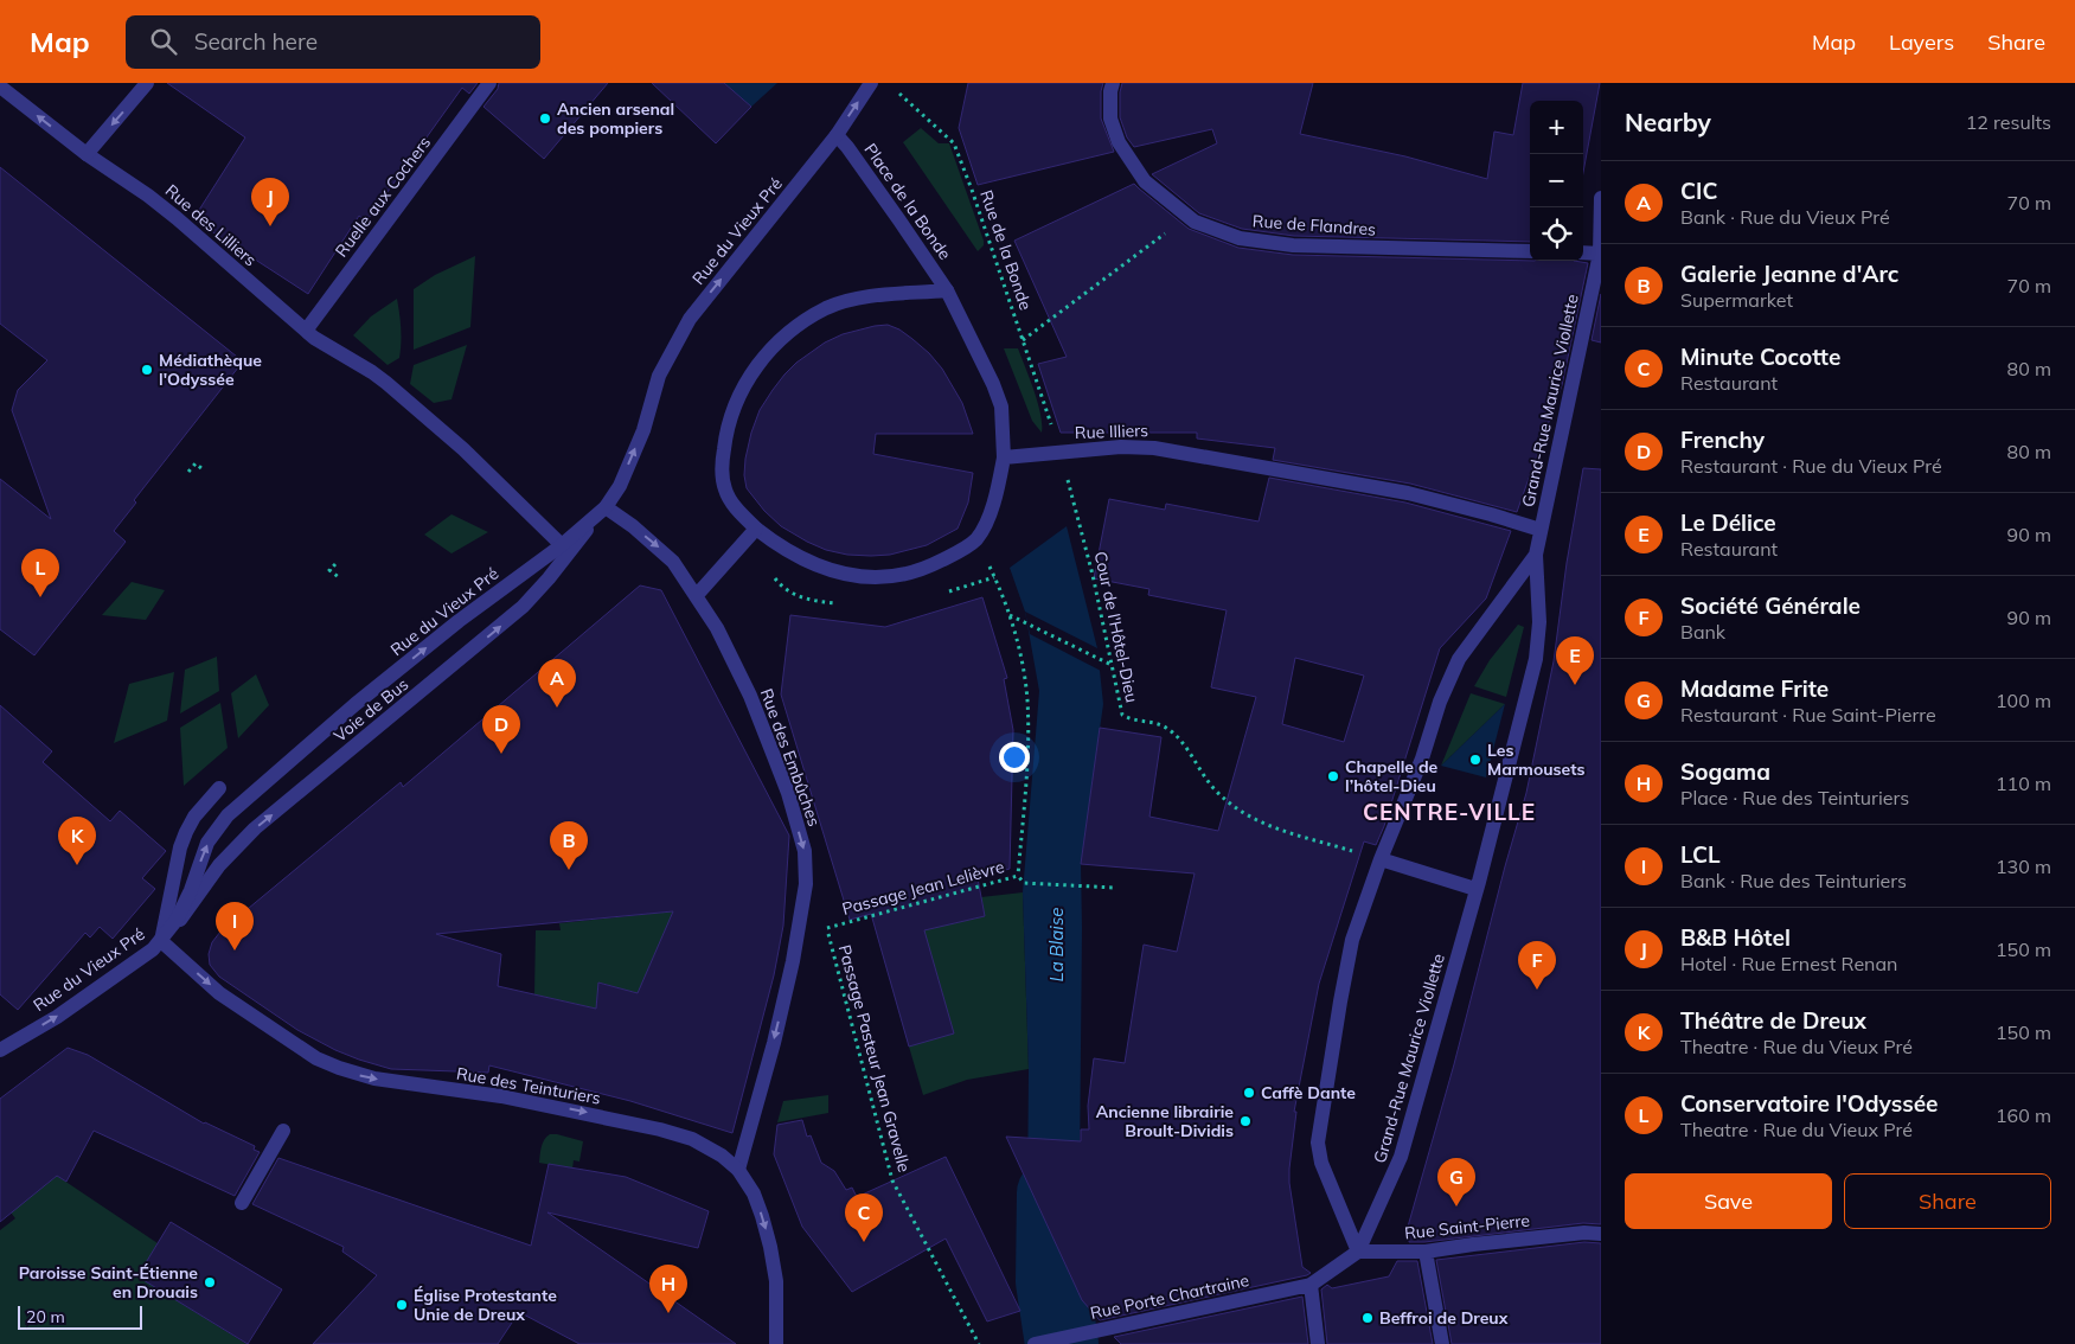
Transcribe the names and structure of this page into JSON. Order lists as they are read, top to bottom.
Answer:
{
  "streets": {
    "street": [
      "Ruelle aux Cochers",
      "Place de la Bonde",
      "Rue des Lilliers",
      "Rue de Flandres",
      "Rue du Vieux Pré",
      "Grand-Rue Maurice Viollette",
      "Rue Illiers",
      "Voie de Bus",
      "Rue des Embûches",
      "Rue des Teinturiers",
      "Rue Saint-Pierre",
      "Rue Porte Chartraine"
    ],
    "path": [
      "Rue de la Bonde",
      "Cour de l'Hôtel-Dieu",
      "Passage Jean Lelièvre",
      "Passage Pasteur Jean Gravelle"
    ]
  },
  "crossings": [
    ["Ruelle aux Cochers", "Rue des Lilliers"],
    ["Place de la Bonde", "Rue du Vieux Pré"],
    ["Place de la Bonde", "Rue Illiers"],
    ["Rue des Lilliers", "Rue du Vieux Pré"],
    ["Rue du Vieux Pré", "Voie de Bus"],
    ["Rue du Vieux Pré", "Rue des Embûches"],
    ["Rue du Vieux Pré", "Rue des Teinturiers"],
    ["Rue de la Bonde", "Rue Illiers"],
    ["Rue de la Bonde", "Cour de l'Hôtel-Dieu"],
    ["Grand-Rue Maurice Viollette", "Rue Illiers"],
    ["Grand-Rue Maurice Viollette", "Cour de l'Hôtel-Dieu"],
    ["Grand-Rue Maurice Viollette", "Rue Saint-Pierre"],
    ["Rue Illiers", "Cour de l'Hôtel-Dieu"],
    ["Voie de Bus", "Rue des Embûches"],
    ["Voie de Bus", "Rue des Teinturiers"],
    ["Rue des Embûches", "Passage Pasteur Jean Gravelle"],
    ["Rue des Embûches", "Rue des Teinturiers"],
    ["Passage Jean Lelièvre", "Passage Pasteur Jean Gravelle"]
  ],
  "one_way": [
    "Rue du Vieux Pré",
    "Voie de Bus",
    "Rue des Embûches",
    "Rue des Teinturiers"
  ],
  "districts": ["CENTRE-VILLE"],
  "water": ["La Blaise"],
  "places": [
    "Ancien arsenal des pompiers",
    "Médiathèque l'Odyssée",
    "Les Marmousets",
    "Chapelle de l’hôtel-Dieu",
    "Caffè Dante",
    "Ancienne librairie Broult-Dividis",
    "Paroisse Saint-Étienne en Drouais",
    "Église Protestante Unie de Dreux",
    "Beffroi de Dreux"
  ],
  "scale_bar": "20 m",
  "page": {
    "header": "Map",
    "search": "Search here",
    "nav": ["Map", "Layers", "Share"],
    "heading": ["Nearby", "12 results"],
    "map_buttons": ["+", "−"],
    "list": [
      {
        "mark": "A",
        "name": "CIC",
        "note": "Bank · Rue du Vieux Pré",
        "value": "70 m"
      },
      {
        "mark": "B",
        "name": "Galerie Jeanne d'Arc",
        "note": "Supermarket",
        "value": "70 m"
      },
      {
        "mark": "C",
        "name": "Minute Cocotte",
        "note": "Restaurant",
        "value": "80 m"
      },
      {
        "mark": "D",
        "name": "Frenchy",
        "note": "Restaurant · Rue du Vieux Pré",
        "value": "80 m"
      },
      {
        "mark": "E",
        "name": "Le Délice",
        "note": "Restaurant",
        "value": "90 m"
      },
      {
        "mark": "F",
        "name": "Société Générale",
        "note": "Bank",
        "value": "90 m"
      },
      {
        "mark": "G",
        "name": "Madame Frite",
        "note": "Restaurant · Rue Saint-Pierre",
        "value": "100 m"
      },
      {
        "mark": "H",
        "name": "Sogama",
        "note": "Place · Rue des Teinturiers",
        "value": "110 m"
      },
      {
        "mark": "I",
        "name": "LCL",
        "note": "Bank · Rue des Teinturiers",
        "value": "130 m"
      },
      {
        "mark": "J",
        "name": "B&B Hôtel",
        "note": "Hotel · Rue Ernest Renan",
        "value": "150 m"
      },
      {
        "mark": "K",
        "name": "Théâtre de Dreux",
        "note": "Theatre · Rue du Vieux Pré",
        "value": "150 m"
      },
      {
        "mark": "L",
        "name": "Conservatoire l'Odyssée",
        "note": "Theatre · Rue du Vieux Pré",
        "value": "160 m"
      }
    ],
    "pins": [
      "J",
      "L",
      "E",
      "A",
      "D",
      "K",
      "B",
      "I",
      "F",
      "G",
      "C",
      "H"
    ],
    "buttons": ["Save", "Share"],
    "scale": "20 m"
  }
}
